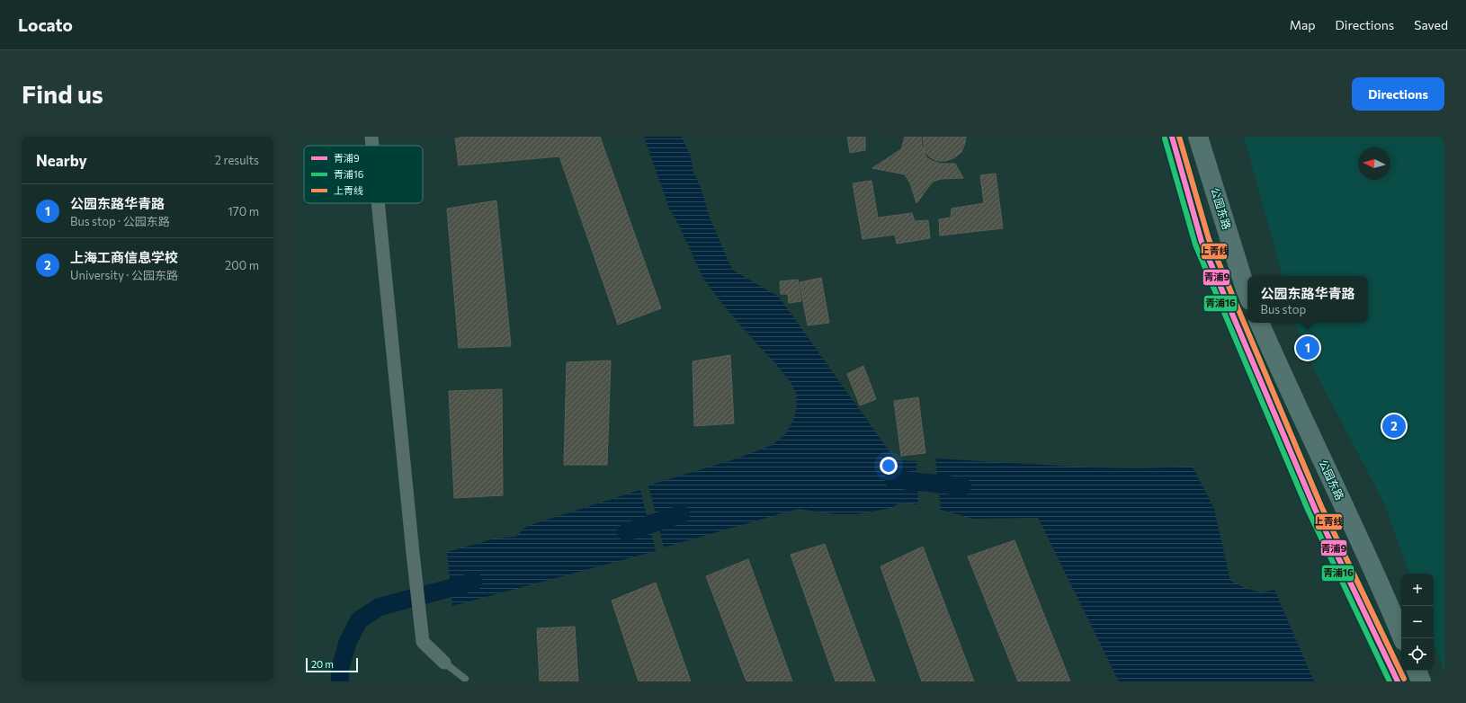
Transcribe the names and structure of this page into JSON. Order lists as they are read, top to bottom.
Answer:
{
  "streets": {
    "main road": ["公园东路"]
  },
  "lines": ["transit line 青浦9", "transit line 上青线", "transit line 青浦16"],
  "legend": ["青浦9", "青浦16", "上青线"],
  "scale_bar": "20 m",
  "north": "left",
  "page": {
    "header": "Locato",
    "nav": ["Map", "Directions", "Saved"],
    "buttons": "Directions",
    "title": "Find us",
    "heading": ["Nearby", "2 results"],
    "list": [
      {
        "mark": "1",
        "name": "公园东路华青路",
        "note": "Bus stop · 公园东路",
        "value": "170 m"
      },
      {
        "mark": "2",
        "name": "上海工商信息学校",
        "note": "University · 公园东路",
        "value": "200 m"
      }
    ],
    "popup": ["公园东路华青路", "Bus stop"],
    "pins": ["1", "2"],
    "map_buttons": ["+", "−"],
    "scale": "20 m"
  }
}
